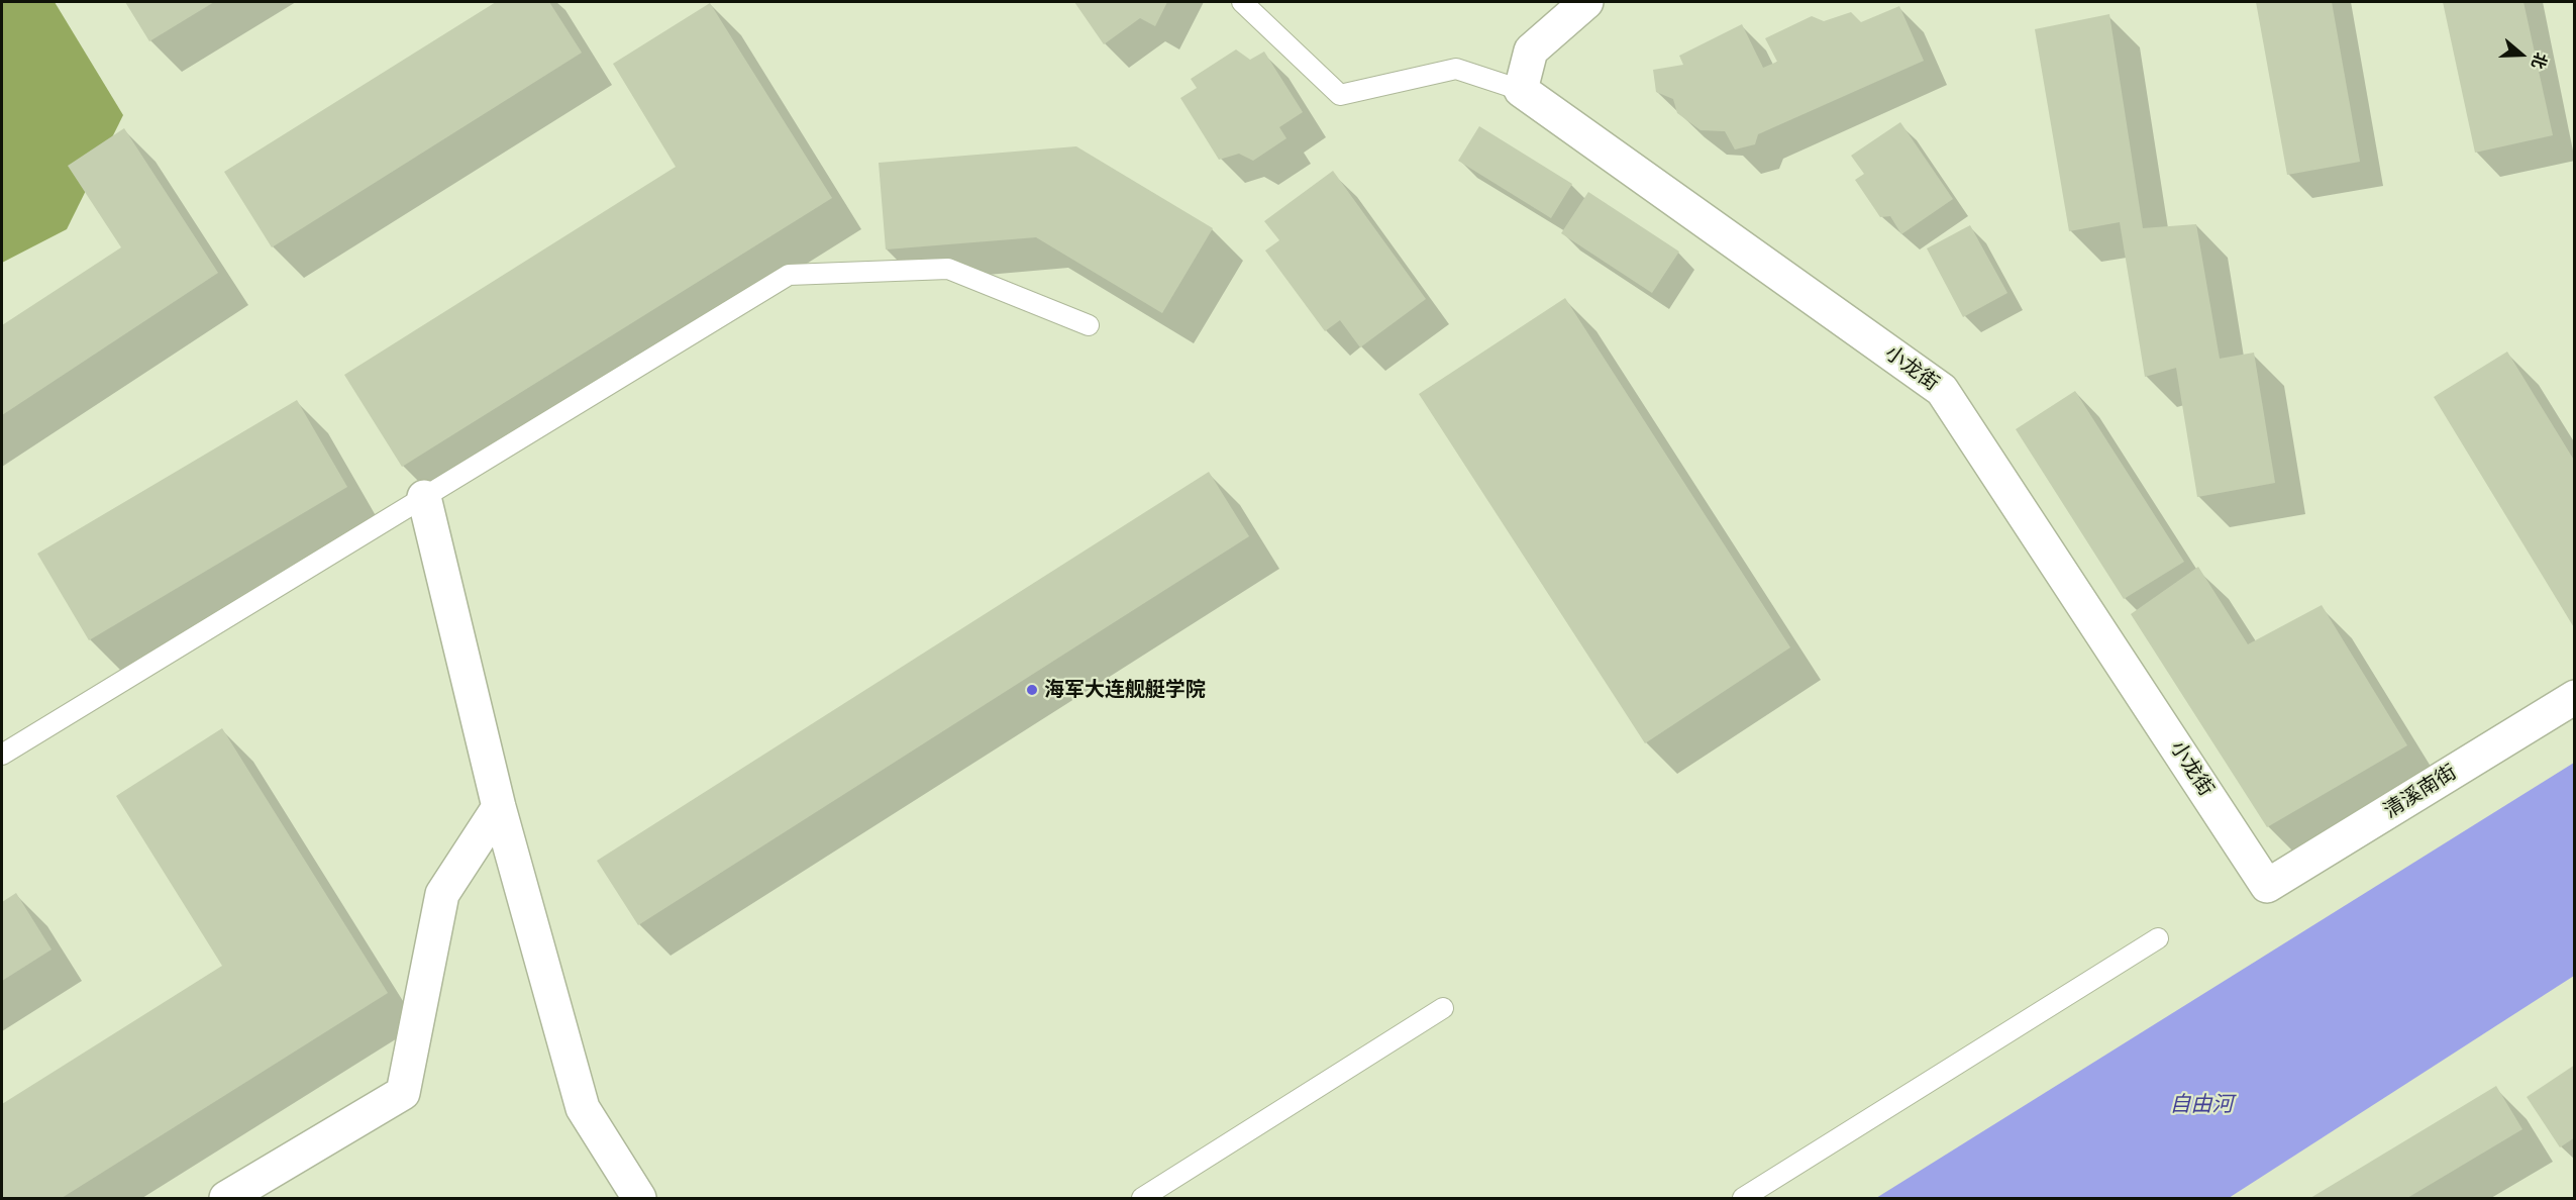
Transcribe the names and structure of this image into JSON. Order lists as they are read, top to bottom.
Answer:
{
  "streets": {
    "street": ["小龙街", "清溪南街"]
  },
  "crossings": [
    ["小龙街", "清溪南街"]
  ],
  "water": ["自由河"],
  "places": ["海军大连舰艇学院"],
  "north": "right"
}
